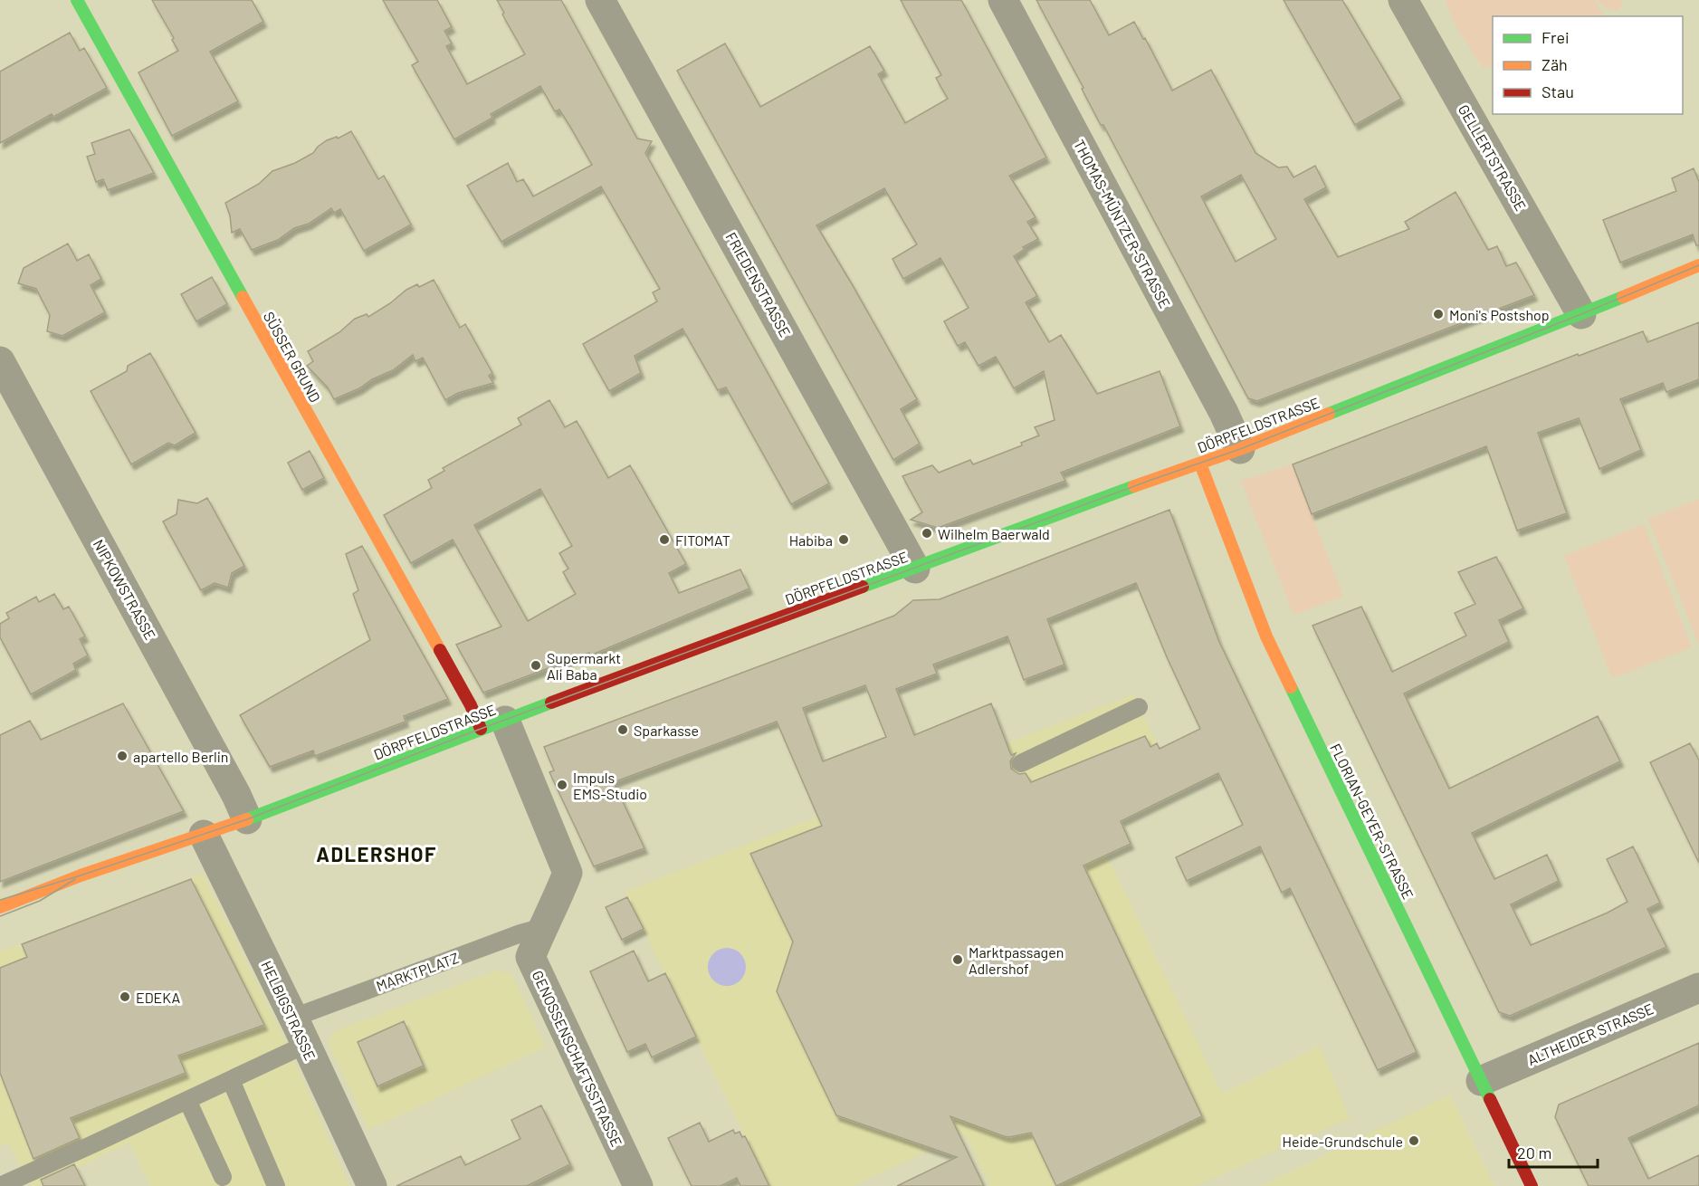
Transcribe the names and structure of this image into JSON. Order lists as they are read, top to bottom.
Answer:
{
  "streets": {
    "street": [
      "GELLERTSTRASSE",
      "THOMAS-MÜNTZER-STRASSE",
      "FRIEDENSTRASSE",
      "SÜSSER GRUND",
      "DÖRPFELDSTRASSE",
      "NIPKOWSTRASSE",
      "FLORIAN-GEYER-STRASSE",
      "HELBIGSTRASSE",
      "ALTHEIDER STRASSE",
      "GENOSSENSCHAFTSSTRASSE"
    ],
    "lane": ["MARKTPLATZ"]
  },
  "crossings": [
    ["GELLERTSTRASSE", "DÖRPFELDSTRASSE"],
    ["THOMAS-MÜNTZER-STRASSE", "DÖRPFELDSTRASSE"],
    ["FRIEDENSTRASSE", "DÖRPFELDSTRASSE"],
    ["SÜSSER GRUND", "DÖRPFELDSTRASSE"],
    ["SÜSSER GRUND", "GENOSSENSCHAFTSSTRASSE"],
    ["DÖRPFELDSTRASSE", "NIPKOWSTRASSE"],
    ["DÖRPFELDSTRASSE", "FLORIAN-GEYER-STRASSE"],
    ["DÖRPFELDSTRASSE", "HELBIGSTRASSE"],
    ["DÖRPFELDSTRASSE", "GENOSSENSCHAFTSSTRASSE"],
    ["FLORIAN-GEYER-STRASSE", "ALTHEIDER STRASSE"],
    ["MARKTPLATZ", "HELBIGSTRASSE"],
    ["MARKTPLATZ", "GENOSSENSCHAFTSSTRASSE"]
  ],
  "districts": ["ADLERSHOF"],
  "places": [
    "Moni's Postshop",
    "Wilhelm Baerwald",
    "FITOMAT",
    "Habiba",
    "Supermarkt Ali Baba",
    "Sparkasse",
    "apartello Berlin",
    "Impuls EMS-Studio",
    "Marktpassagen Adlershof",
    "EDEKA",
    "Heide-Grundschule"
  ],
  "legend": ["Frei", "Zäh", "Stau"],
  "scale_bar": "20 m"
}
